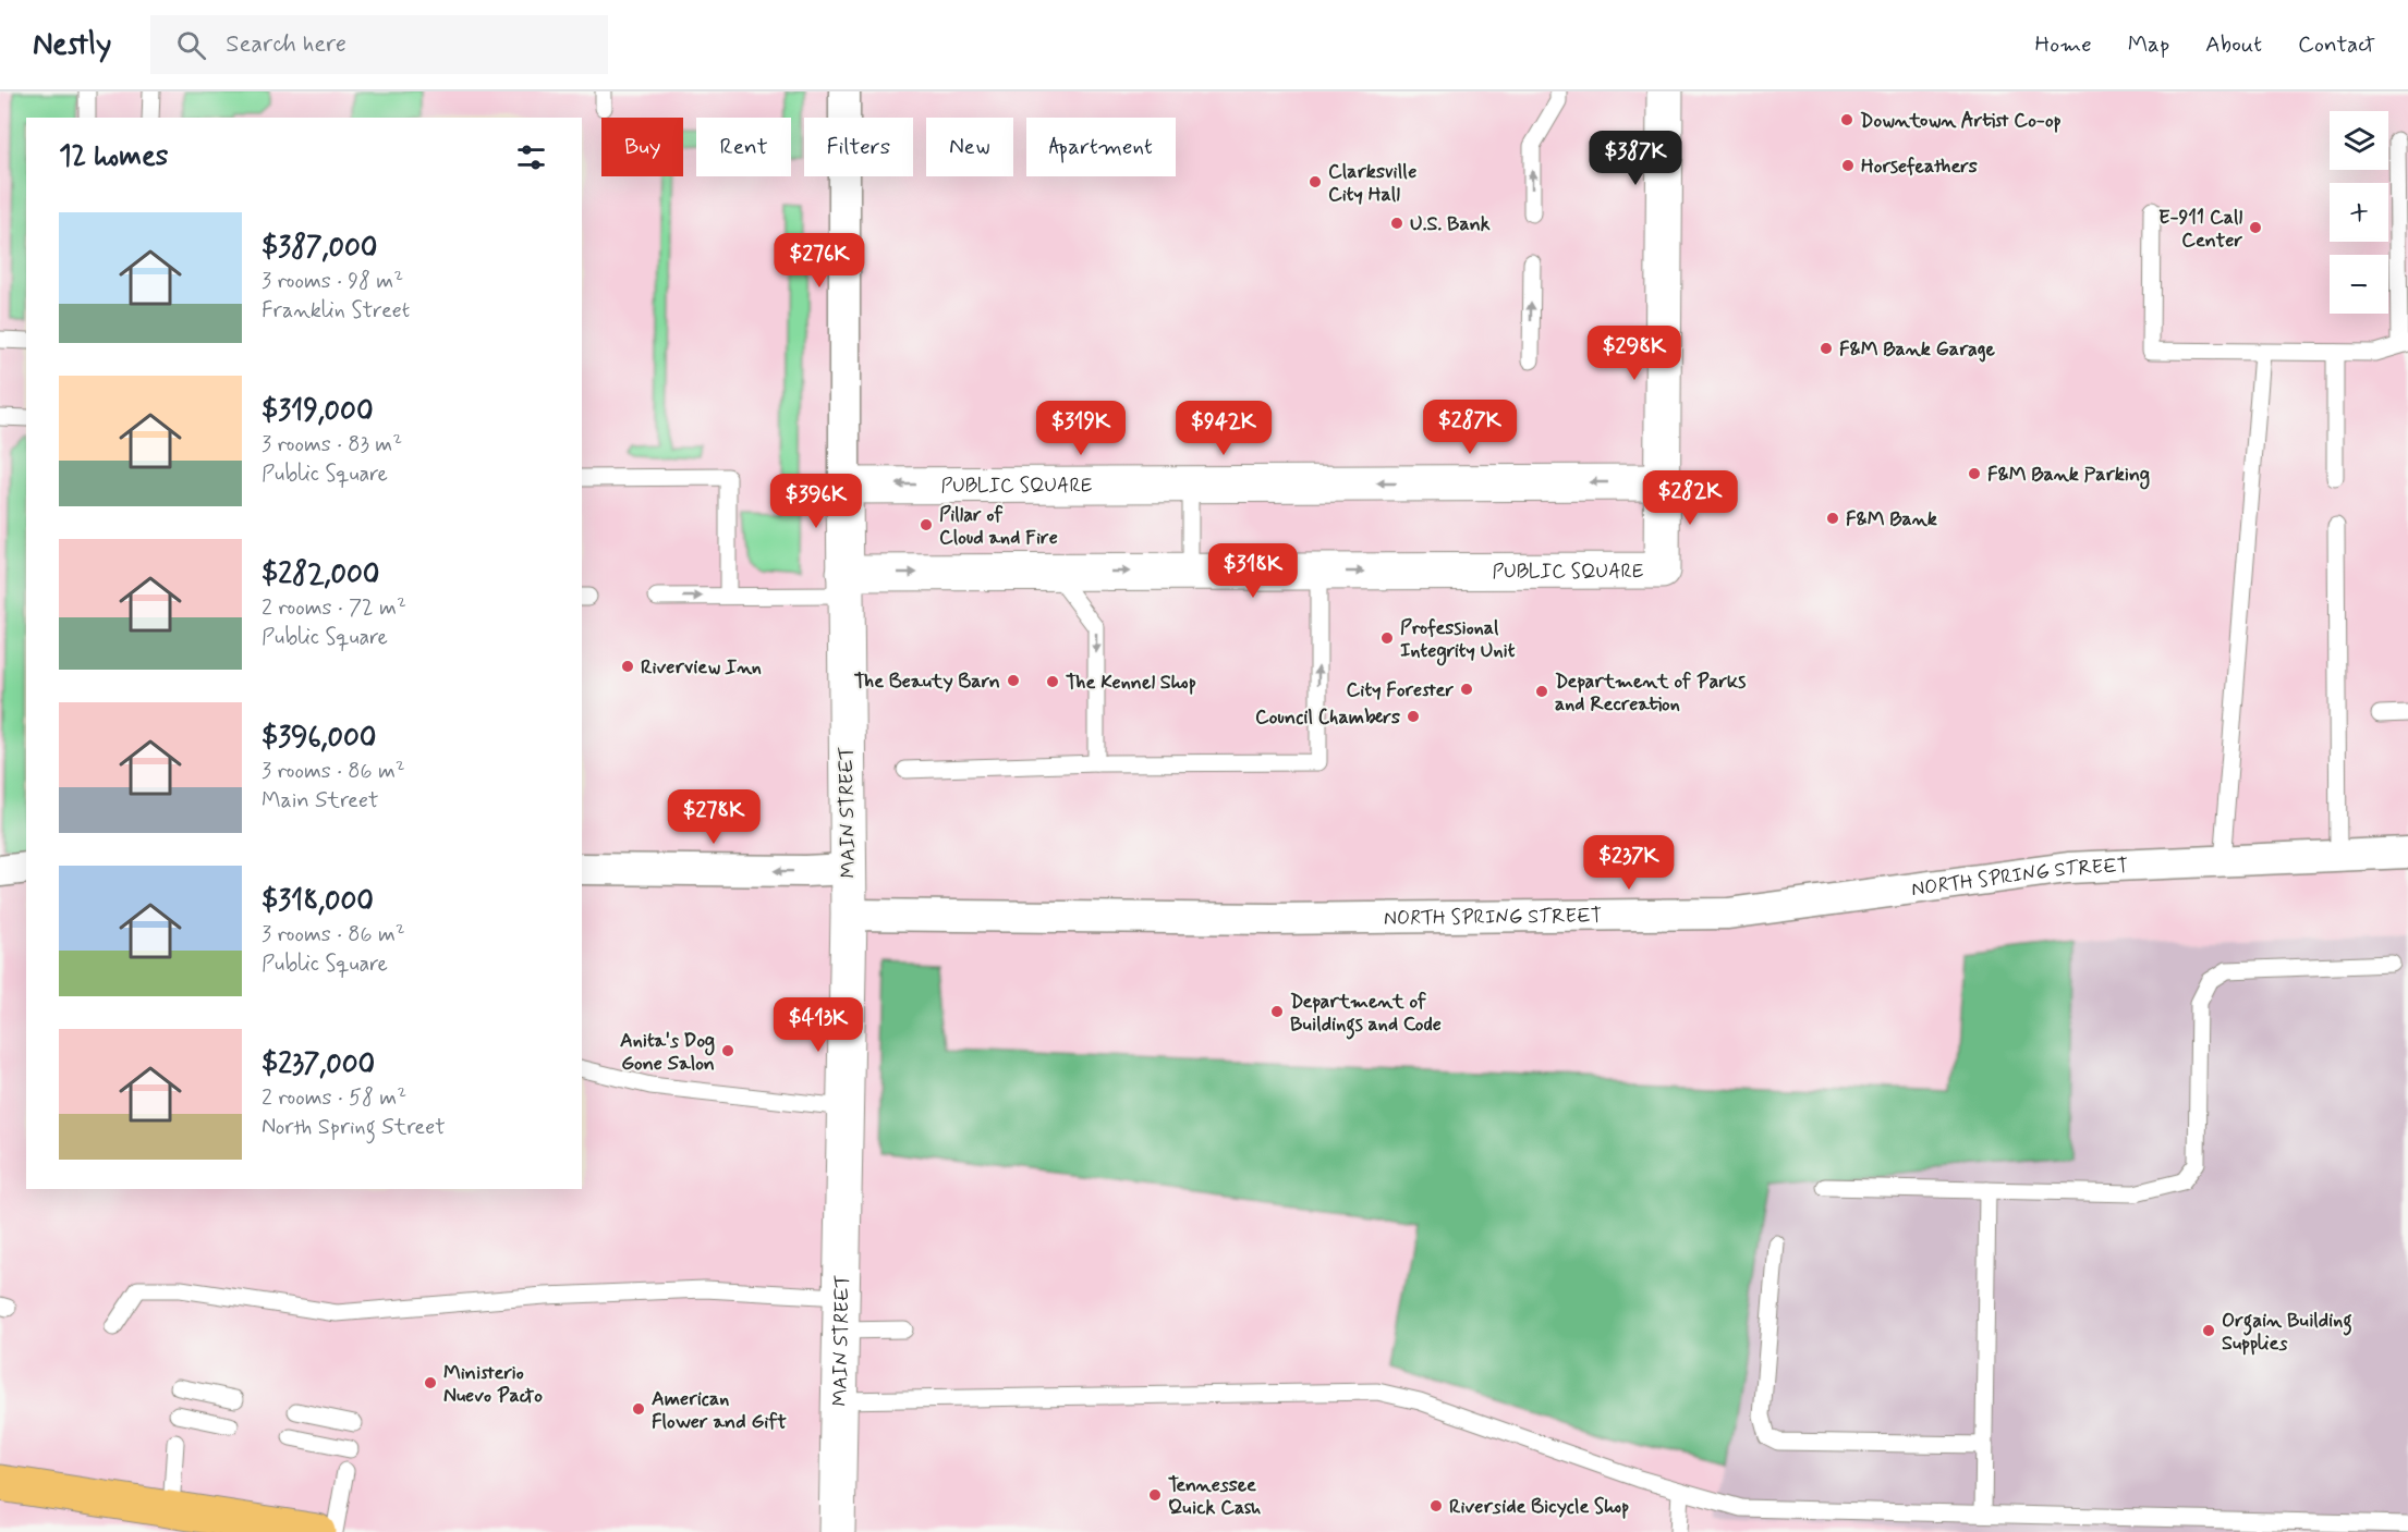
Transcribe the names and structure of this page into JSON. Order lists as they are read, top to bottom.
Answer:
{
  "streets": {
    "street": ["PUBLIC SQUARE", "MAIN STREET", "NORTH SPRING STREET"]
  },
  "crossings": [
    ["PUBLIC SQUARE", "MAIN STREET"],
    ["MAIN STREET", "NORTH SPRING STREET"]
  ],
  "places": [
    "Downtown Artist Co-op",
    "Horsefeathers",
    "Clarksville City Hall",
    "U.S. Bank",
    "E-911 Call Center",
    "F&M Bank Garage",
    "F&M Bank Parking",
    "F&M Bank",
    "Pillar of Cloud and Fire",
    "Professional Integrity Unit",
    "Riverview Inn",
    "The Beauty Barn",
    "The Kennel Shop",
    "City Forester",
    "Department of Parks and Recreation",
    "Council Chambers",
    "Department of Buildings and Code",
    "Anita's Dog Gone Salon",
    "Orgain Building Supplies",
    "Ministerio Nuevo Pacto",
    "American Flower and Gift",
    "Tennessee Quick Cash",
    "Riverside Bicycle Shop"
  ],
  "page": {
    "header": "Nestly",
    "search": "Search here",
    "nav": [
      "Home",
      "Map",
      "About",
      "Contact"
    ],
    "map_buttons": ["+", "−"],
    "chip": [
      "Buy",
      "Rent",
      "Filters",
      "New",
      "Apartment"
    ],
    "heading": "12 homes",
    "price": [
      "$387K",
      "$276K",
      "$298K",
      "$287K",
      "$319K",
      "$942K",
      "$282K",
      "$396K",
      "$318K",
      "$278K",
      "$237K",
      "$413K"
    ],
    "list": [
      {
        "name": "$387,000",
        "note": "3 rooms · 98 m² · Franklin Street"
      },
      {
        "name": "$319,000",
        "note": "3 rooms · 83 m² · Public Square"
      },
      {
        "name": "$282,000",
        "note": "2 rooms · 72 m² · Public Square"
      },
      {
        "name": "$396,000",
        "note": "3 rooms · 86 m² · Main Street"
      },
      {
        "name": "$318,000",
        "note": "3 rooms · 86 m² · Public Square"
      },
      {
        "name": "$237,000",
        "note": "2 rooms · 58 m² · North Spring Street"
      }
    ]
  }
}
